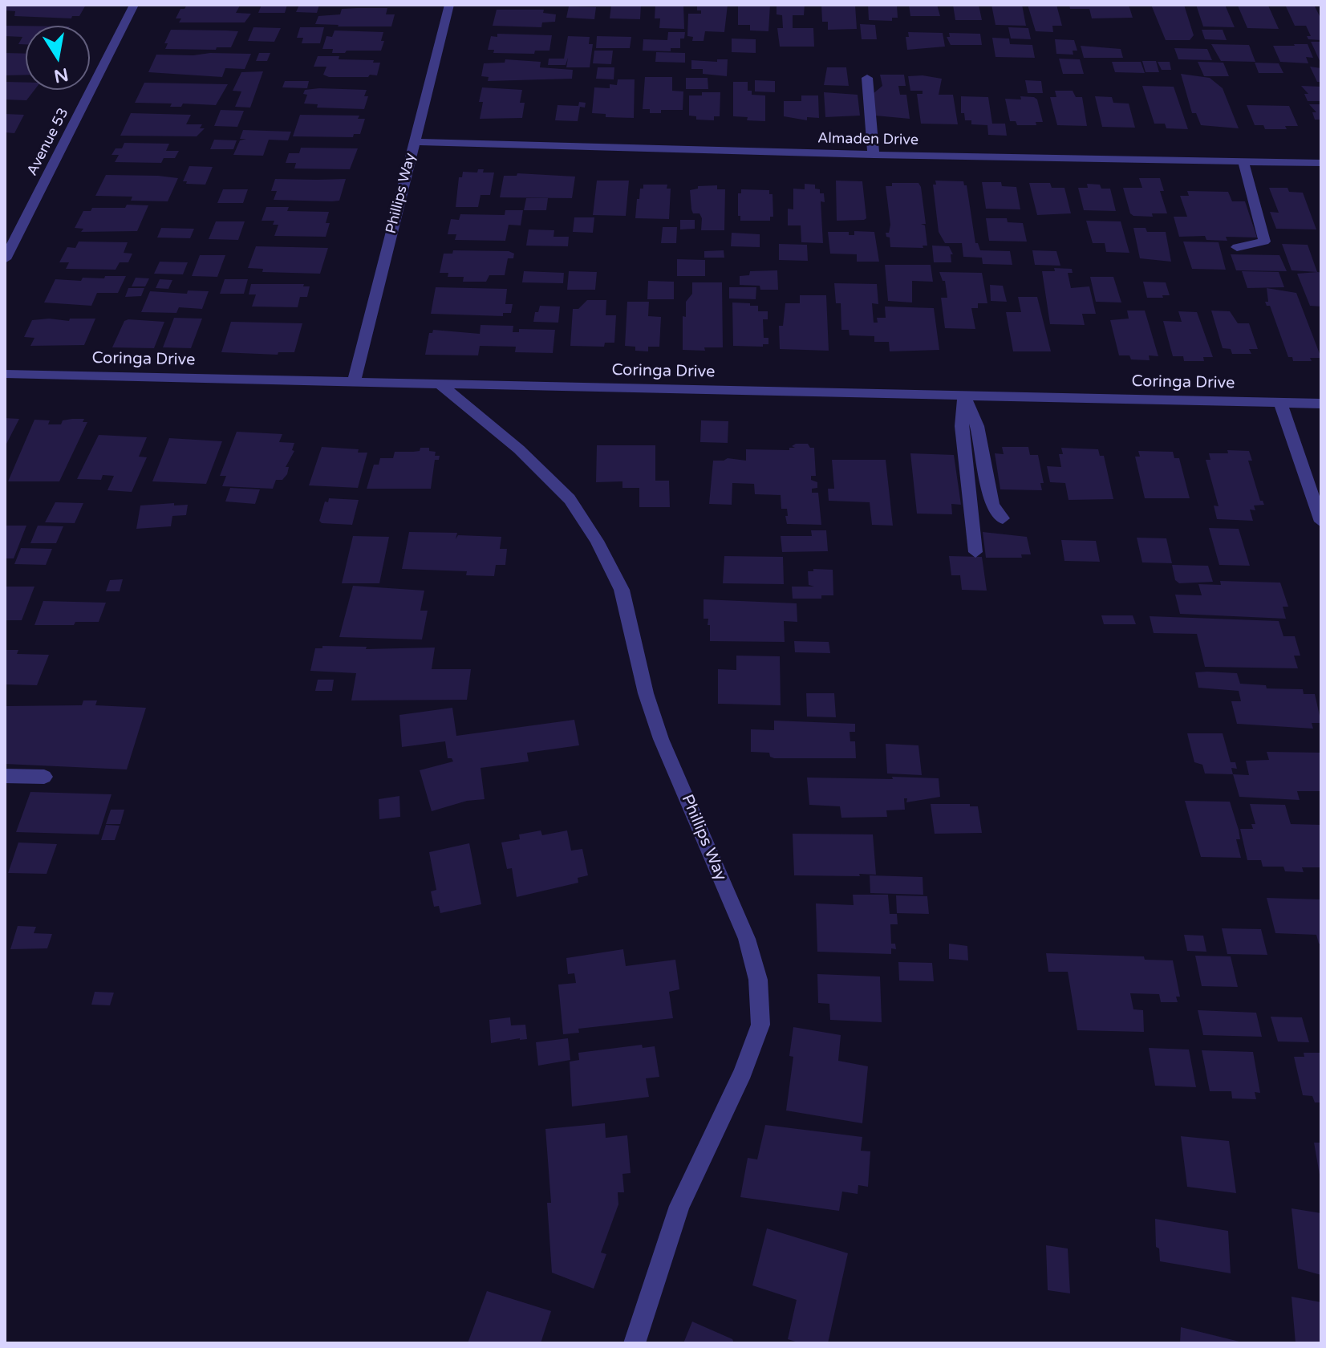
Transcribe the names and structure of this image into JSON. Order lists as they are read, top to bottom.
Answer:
{
  "streets": {
    "street": [
      "Almaden Drive",
      "Avenue 53",
      "Phillips Way",
      "Coringa Drive"
    ]
  },
  "crossings": [
    ["Almaden Drive", "Phillips Way"],
    ["Phillips Way", "Coringa Drive"]
  ],
  "north": "bottom"
}
